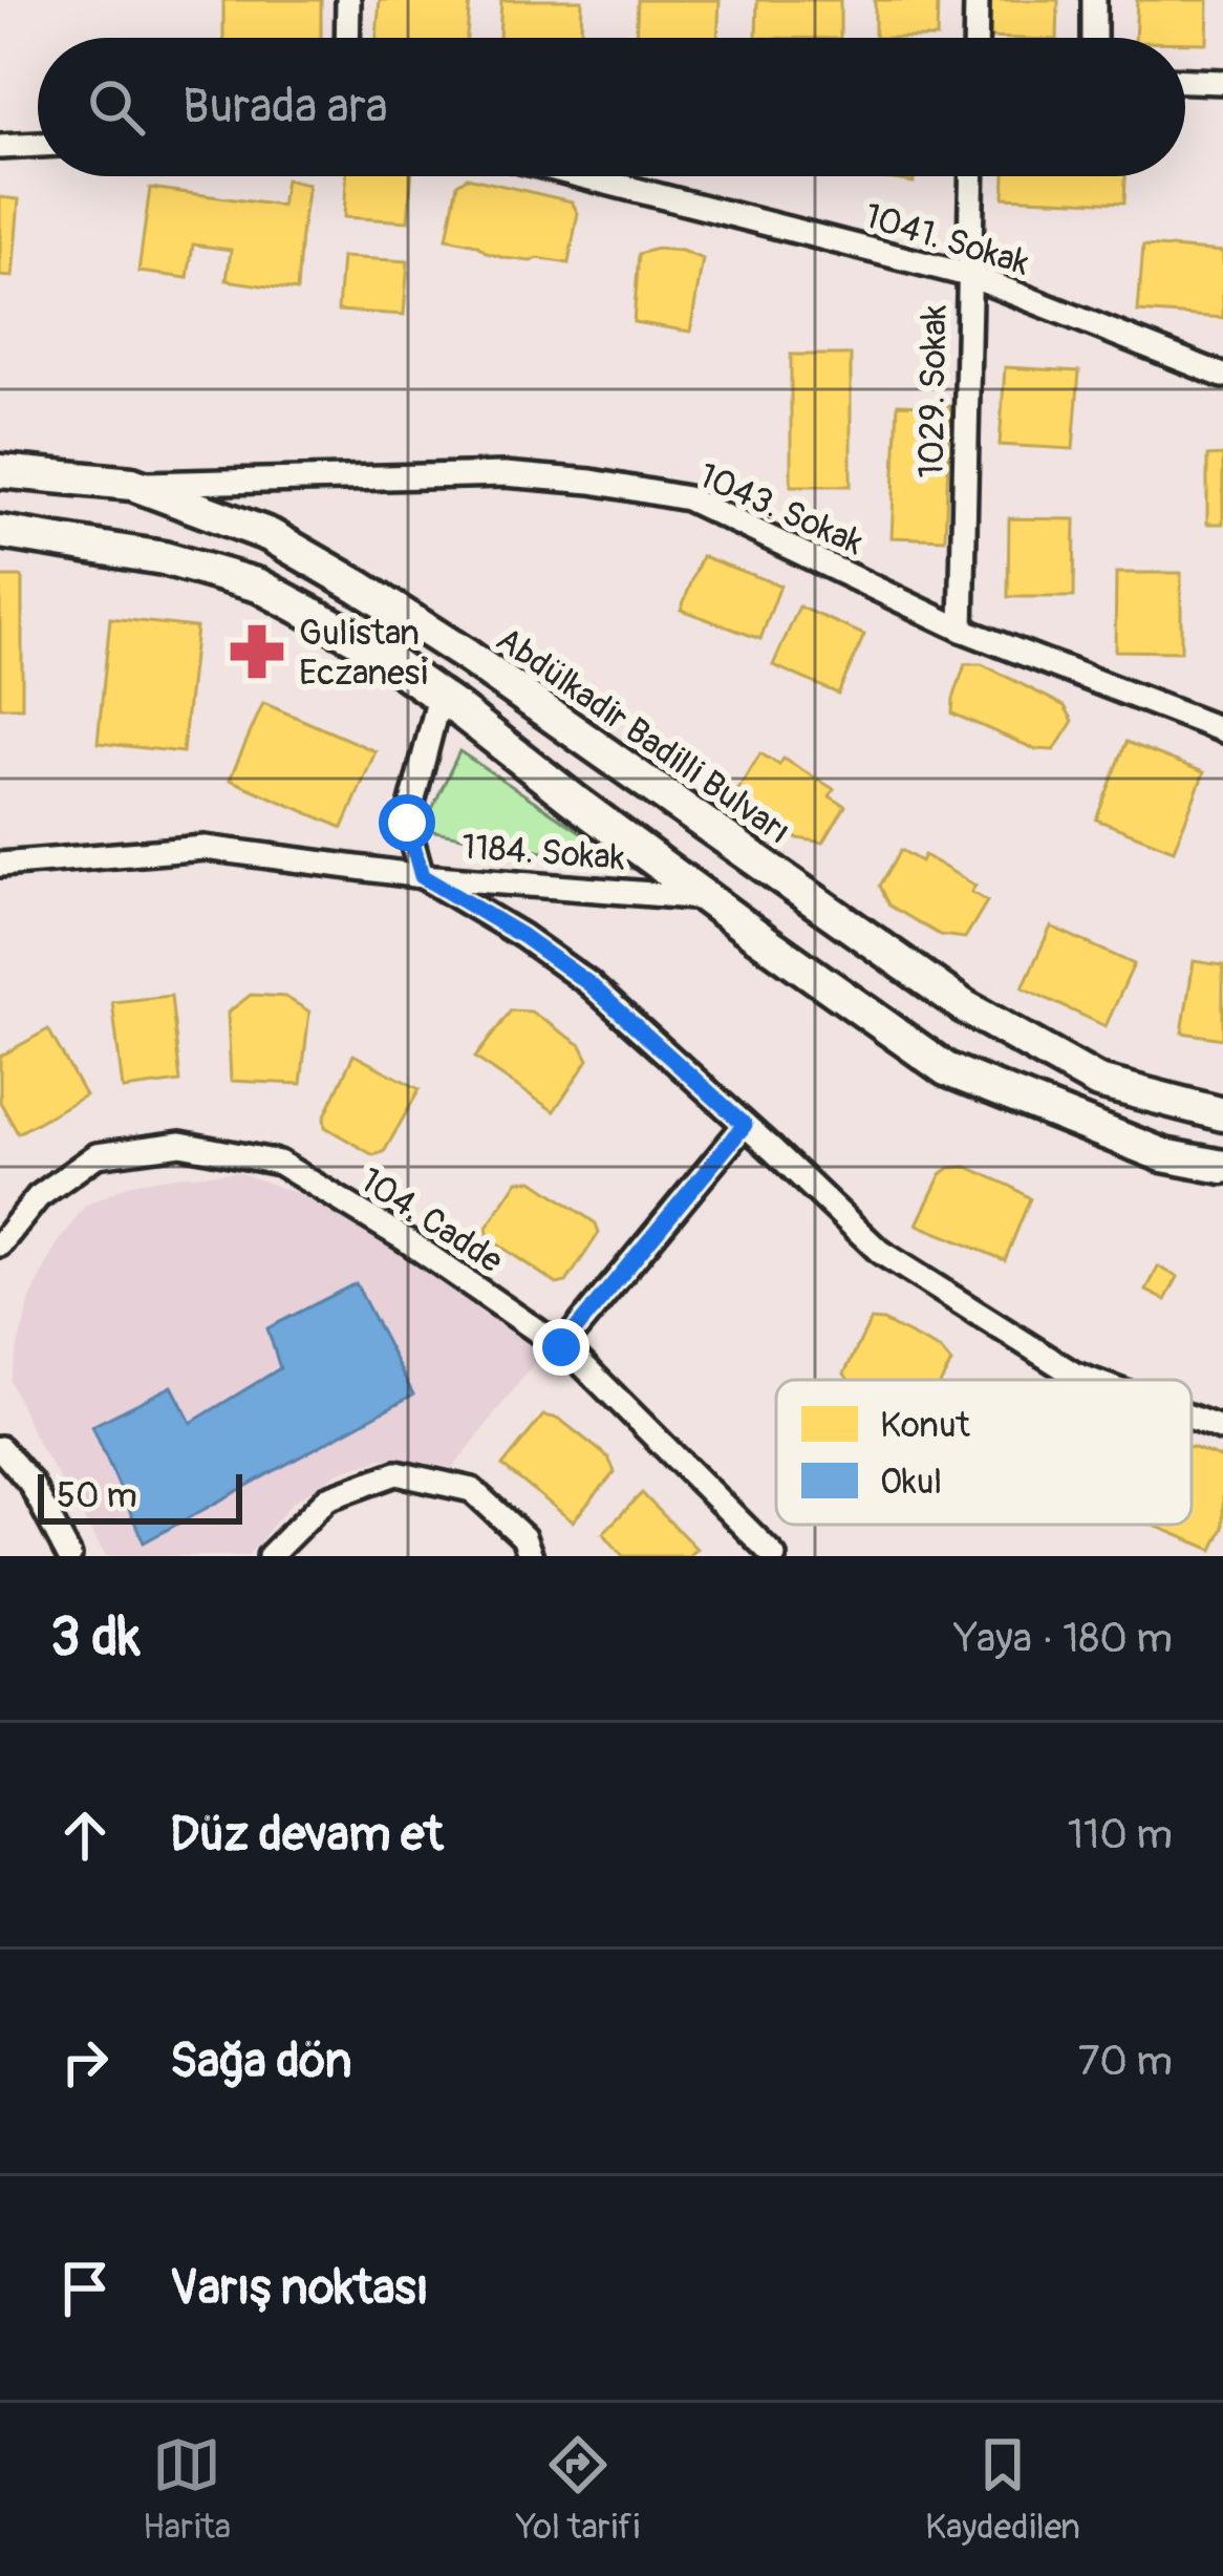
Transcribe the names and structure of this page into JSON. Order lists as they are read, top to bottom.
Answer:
{
  "streets": {
    "main road": ["Abdülkadir Badilli Bulvarı"],
    "street": [
      "1041. Sokak",
      "1029. Sokak",
      "1043. Sokak",
      "1184. Sokak",
      "104. Cadde"
    ]
  },
  "crossings": [
    ["1041. Sokak", "1029. Sokak"],
    ["1029. Sokak", "1043. Sokak"],
    ["1043. Sokak", "Abdülkadir Badilli Bulvarı"]
  ],
  "places": {
    "pharmacy": ["Gulistan Eczanesi"]
  },
  "legend": ["Konut", "Okul"],
  "scale_bar": "50 m",
  "page": {
    "search": "Burada ara",
    "scale": "50 m",
    "heading": ["3 dk", "Yaya · 180 m"],
    "list": [
      ["Düz devam et", "110 m"],
      ["Sağa dön", "70 m"],
      "Varış noktası"
    ],
    "nav": ["Harita", "Yol tarifi", "Kaydedilen"]
  }
}
